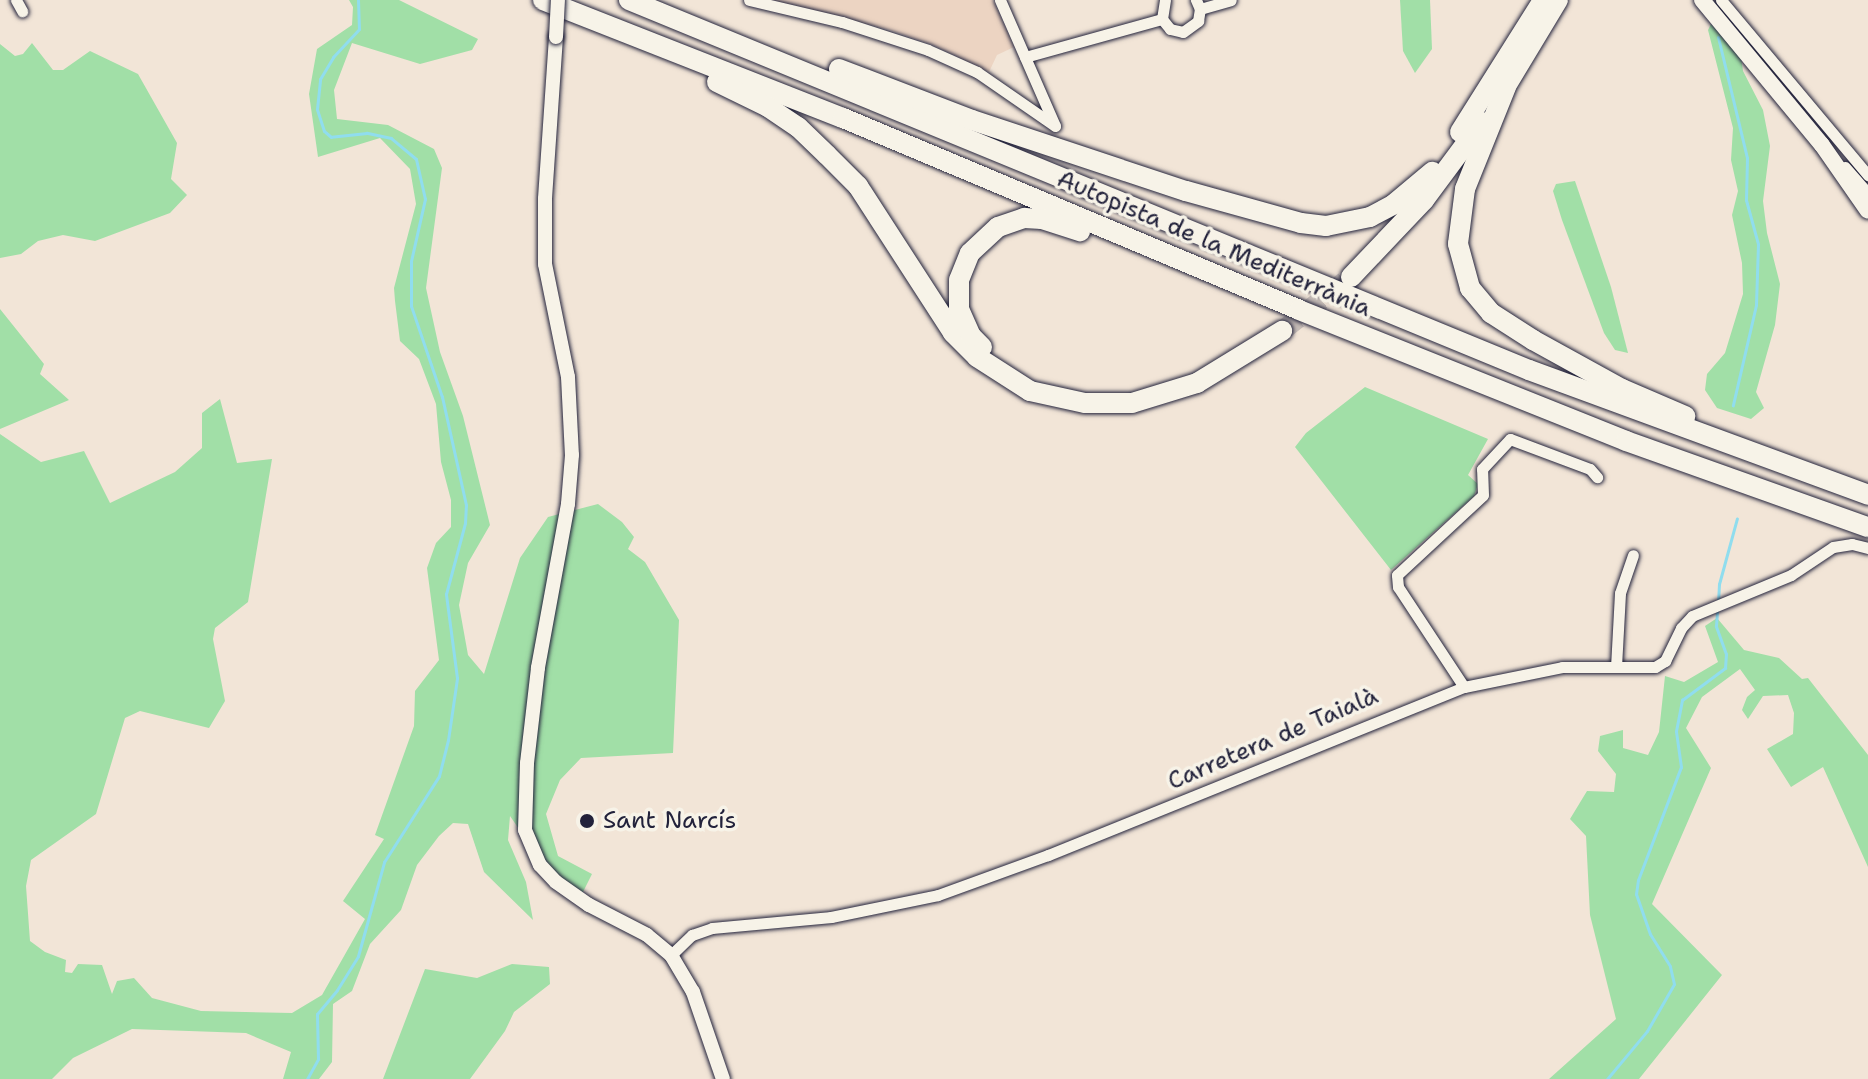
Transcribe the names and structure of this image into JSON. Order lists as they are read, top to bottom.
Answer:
{
  "streets": {
    "highway": ["Autopista de la Mediterrània"],
    "street": ["Carretera de Taialà"]
  },
  "places": ["Sant Narcís"]
}
